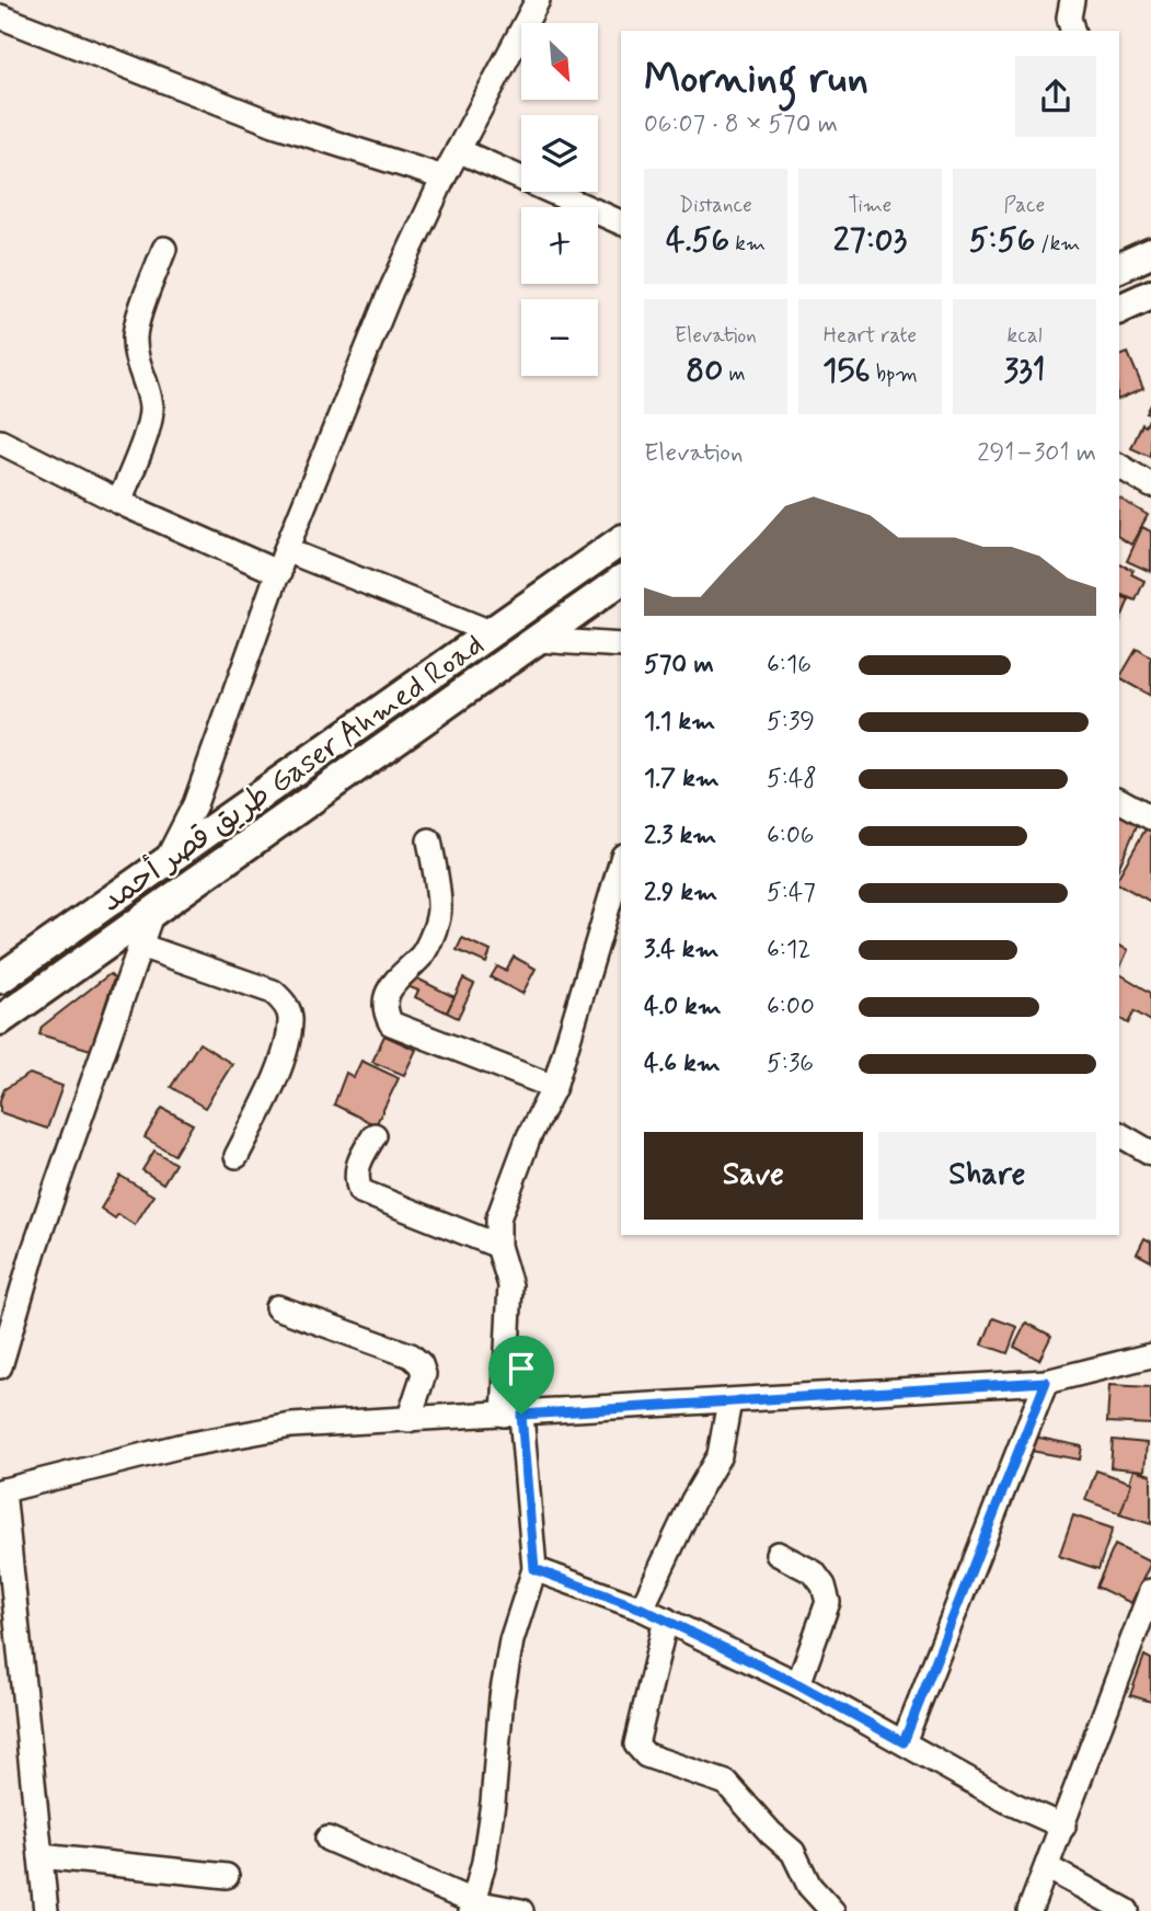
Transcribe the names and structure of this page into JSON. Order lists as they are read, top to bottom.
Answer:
{
  "streets": {
    "main road": ["طريق قصر أحمد Gaser Ahmed Road"]
  },
  "north": "bottom right",
  "page": {
    "map_buttons": ["+", "−"],
    "heading": ["Morning run", "06:07 · 8 × 570 m"],
    "stats": [
      ["Distance", "4.56 km"],
      ["Time", "27:03"],
      ["Pace", "5:56 /km"],
      ["Elevation", "80 m"],
      ["Heart rate", "156 bpm"],
      ["kcal", "331"]
    ],
    "chart": ["Elevation", "291–301 m"],
    "list": [
      {
        "name": "570 m",
        "note": "6:16"
      },
      {
        "name": "1.1 km",
        "note": "5:39"
      },
      {
        "name": "1.7 km",
        "note": "5:48"
      },
      {
        "name": "2.3 km",
        "note": "6:06"
      },
      {
        "name": "2.9 km",
        "note": "5:47"
      },
      {
        "name": "3.4 km",
        "note": "6:12"
      },
      {
        "name": "4.0 km",
        "note": "6:00"
      },
      {
        "name": "4.6 km",
        "note": "5:36"
      }
    ],
    "buttons": ["Save", "Share"]
  }
}
